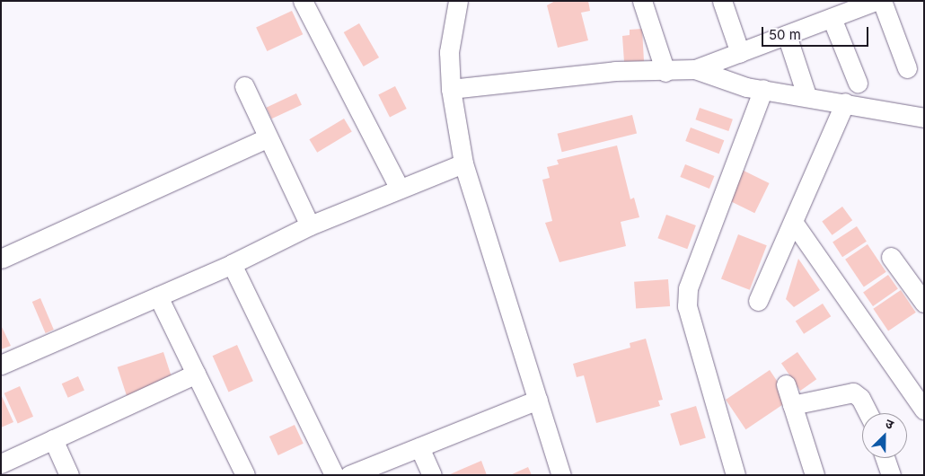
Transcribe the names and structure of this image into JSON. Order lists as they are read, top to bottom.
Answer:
{
  "scale_bar": "50 m",
  "north": "top right"
}
